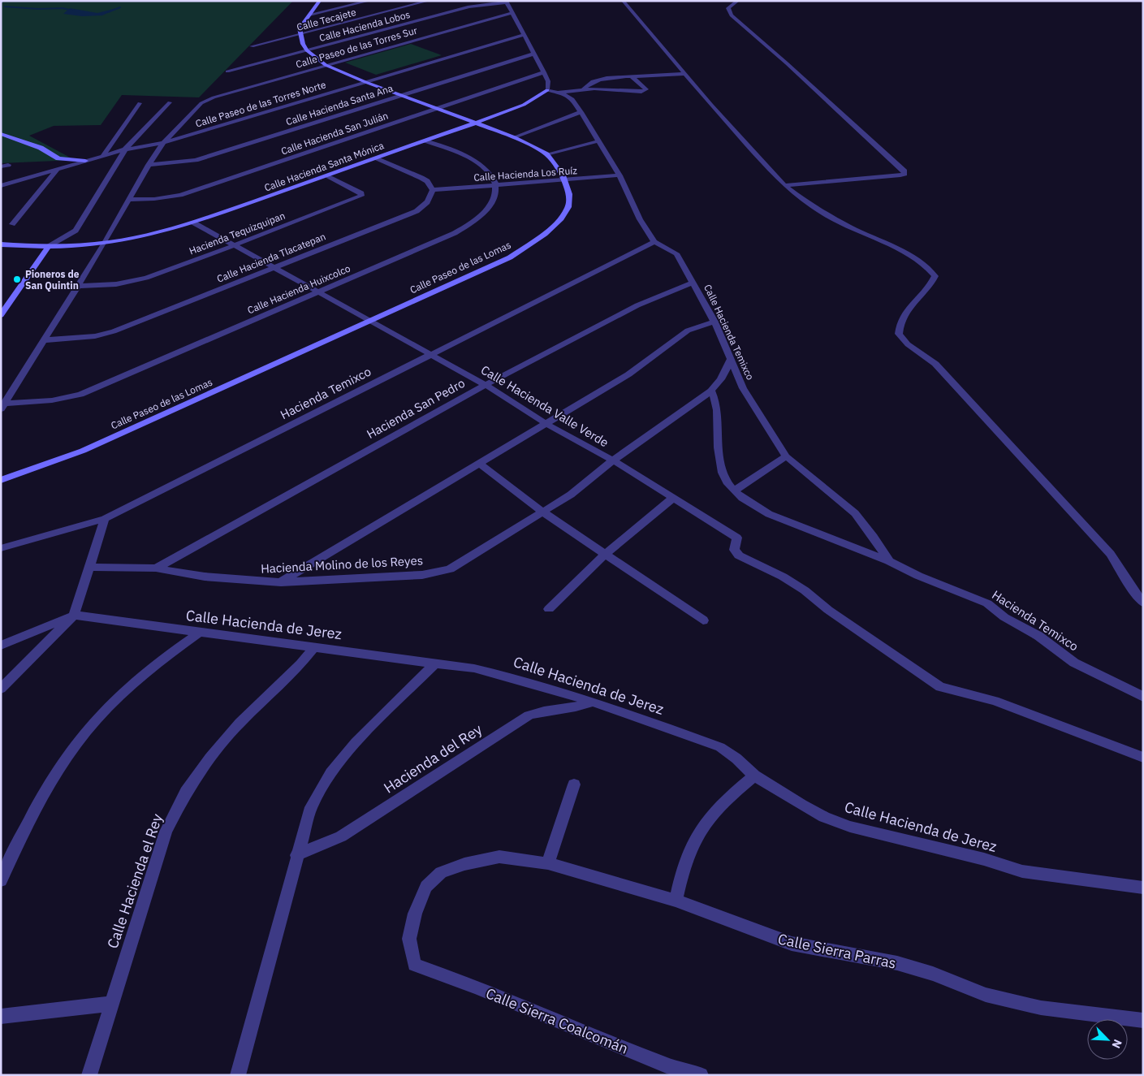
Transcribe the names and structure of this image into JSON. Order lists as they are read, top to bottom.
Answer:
{
  "streets": {
    "main road": ["Calle Hacienda Santa Mónica", "Calle Paseo de las Lomas"],
    "street": [
      "Calle Tecajete",
      "Calle Hacienda Lobos",
      "Calle Paseo de las Torres Sur",
      "Calle Paseo de las Torres Norte",
      "Calle Hacienda Santa Ana",
      "Calle Hacienda San Julián",
      "Calle Hacienda Los Ruíz",
      "Hacienda Tequizquipan",
      "Calle Hacienda Tlacatepan",
      "Calle Hacienda Huixcolco",
      "Calle Hacienda Temixco",
      "Hacienda Temixco",
      "Calle Hacienda Valle Verde",
      "Hacienda San Pedro",
      "Hacienda Molino de los Reyes",
      "Calle Hacienda de Jerez",
      "Hacienda del Rey",
      "Calle Hacienda el Rey",
      "Calle Sierra Parras",
      "Calle Sierra Coalcomán"
    ]
  },
  "crossings": [
    ["Calle Tecajete", "Calle Paseo de las Lomas"],
    ["Calle Hacienda Lobos", "Calle Paseo de las Lomas"],
    ["Calle Paseo de las Torres Sur", "Calle Paseo de las Torres Norte"],
    ["Calle Paseo de las Torres Sur", "Calle Paseo de las Lomas"],
    ["Calle Paseo de las Torres Norte", "Calle Paseo de las Lomas"],
    ["Calle Hacienda Santa Ana", "Calle Paseo de las Lomas"],
    ["Calle Hacienda San Julián", "Calle Paseo de las Lomas"],
    ["Calle Hacienda Santa Mónica", "Hacienda Tequizquipan"],
    ["Calle Hacienda Santa Mónica", "Calle Paseo de las Lomas"],
    ["Calle Hacienda Santa Mónica", "Calle Hacienda Temixco"],
    ["Calle Hacienda Santa Mónica", "Calle Hacienda Valle Verde"],
    ["Calle Hacienda Los Ruíz", "Calle Hacienda Tlacatepan"],
    ["Calle Hacienda Los Ruíz", "Calle Paseo de las Lomas"],
    ["Calle Hacienda Los Ruíz", "Calle Hacienda Huixcolco"],
    ["Calle Hacienda Los Ruíz", "Calle Hacienda Temixco"],
    ["Hacienda Tequizquipan", "Calle Hacienda Valle Verde"],
    ["Calle Hacienda Tlacatepan", "Calle Hacienda Valle Verde"],
    ["Calle Paseo de las Lomas", "Calle Hacienda Valle Verde"],
    ["Calle Hacienda Huixcolco", "Calle Hacienda Valle Verde"],
    ["Calle Hacienda Temixco", "Hacienda Temixco"],
    ["Calle Hacienda Temixco", "Hacienda San Pedro"],
    ["Hacienda Temixco", "Calle Hacienda Valle Verde"],
    ["Calle Hacienda Valle Verde", "Hacienda San Pedro"],
    ["Hacienda San Pedro", "Hacienda Molino de los Reyes"],
    ["Calle Hacienda de Jerez", "Hacienda del Rey"],
    ["Calle Hacienda de Jerez", "Calle Hacienda el Rey"],
    ["Calle Sierra Parras", "Calle Sierra Coalcomán"]
  ],
  "places": ["Pioneros de San Quintin"],
  "north": "bottom right"
}
